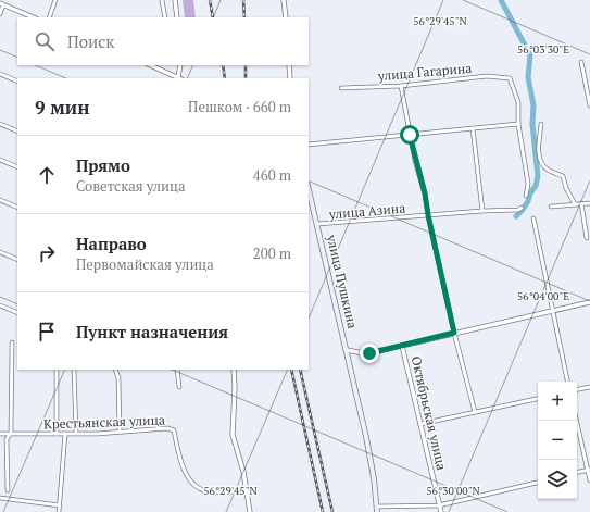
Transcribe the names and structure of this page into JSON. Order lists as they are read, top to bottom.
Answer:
{
  "streets": {
    "main road": ["улица Пушкина"],
    "street": [
      "улица Гагарина",
      "улица Азина",
      "Октябрьская улица",
      "Крестьянская улица"
    ]
  },
  "crossings": [
    ["улица Азина", "улица Пушкина"]
  ],
  "page": {
    "search": "Поиск",
    "heading": ["9 мин", "Пешком · 660 m"],
    "list": [
      ["Прямо", "Советская улица", "460 m"],
      ["Направо", "Первомайская улица", "200 m"],
      "Пункт назначения"
    ],
    "map_buttons": ["+", "−"]
  },
  "coordinates": [
    "56°29'45\"N",
    "56°03'30\"E",
    "56°04'00\"E",
    "56°30'00\"N"
  ]
}
